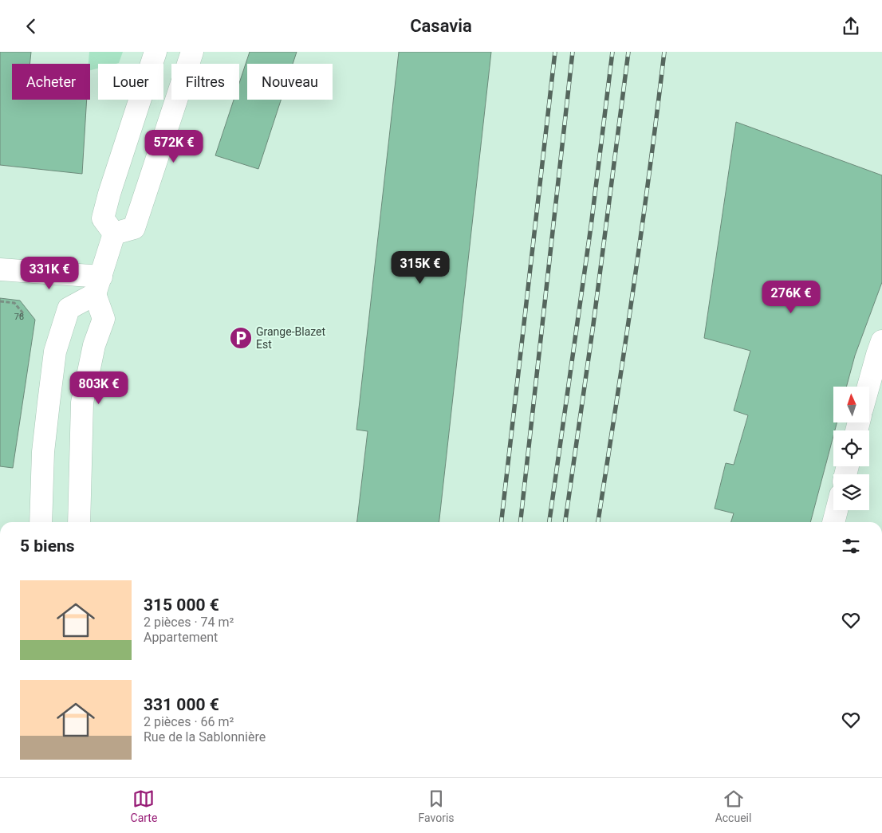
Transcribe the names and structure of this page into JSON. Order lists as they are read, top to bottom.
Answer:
{
  "places": {
    "parking": ["Grange-Blazet Est"]
  },
  "house_numbers": ["78"],
  "north": "top",
  "page": {
    "header": "Casavia",
    "chip": [
      "Acheter",
      "Louer",
      "Filtres",
      "Nouveau"
    ],
    "price": [
      "572K €",
      "315K €",
      "331K €",
      "276K €",
      "803K €"
    ],
    "heading": "5 biens",
    "list": [
      {
        "name": "315 000 €",
        "note": "2 pièces · 74 m² · Appartement"
      },
      {
        "name": "331 000 €",
        "note": "2 pièces · 66 m² · Rue de la Sablonnière"
      }
    ],
    "tabs": ["Carte", "Favoris", "Accueil"]
  }
}
